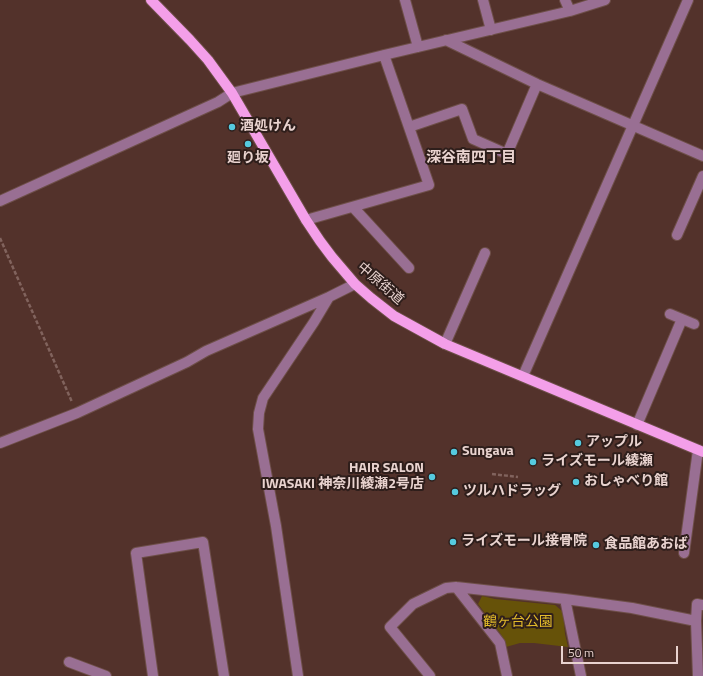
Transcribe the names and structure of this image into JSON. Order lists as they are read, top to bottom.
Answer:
{
  "streets": {
    "main road": ["中原街道"]
  },
  "districts": ["深谷南四丁目"],
  "parks": ["鶴ヶ台公園"],
  "places": [
    "酒処けん",
    "廻り坂",
    "アップル",
    "Sungava",
    "ライズモール綾瀬",
    "HAIR SALON IWASAKI 神奈川綾瀬2号店",
    "おしゃべり館",
    "ツルハドラッグ",
    "ライズモール接骨院",
    "食品館あおば"
  ],
  "scale_bar": "50 m"
}
